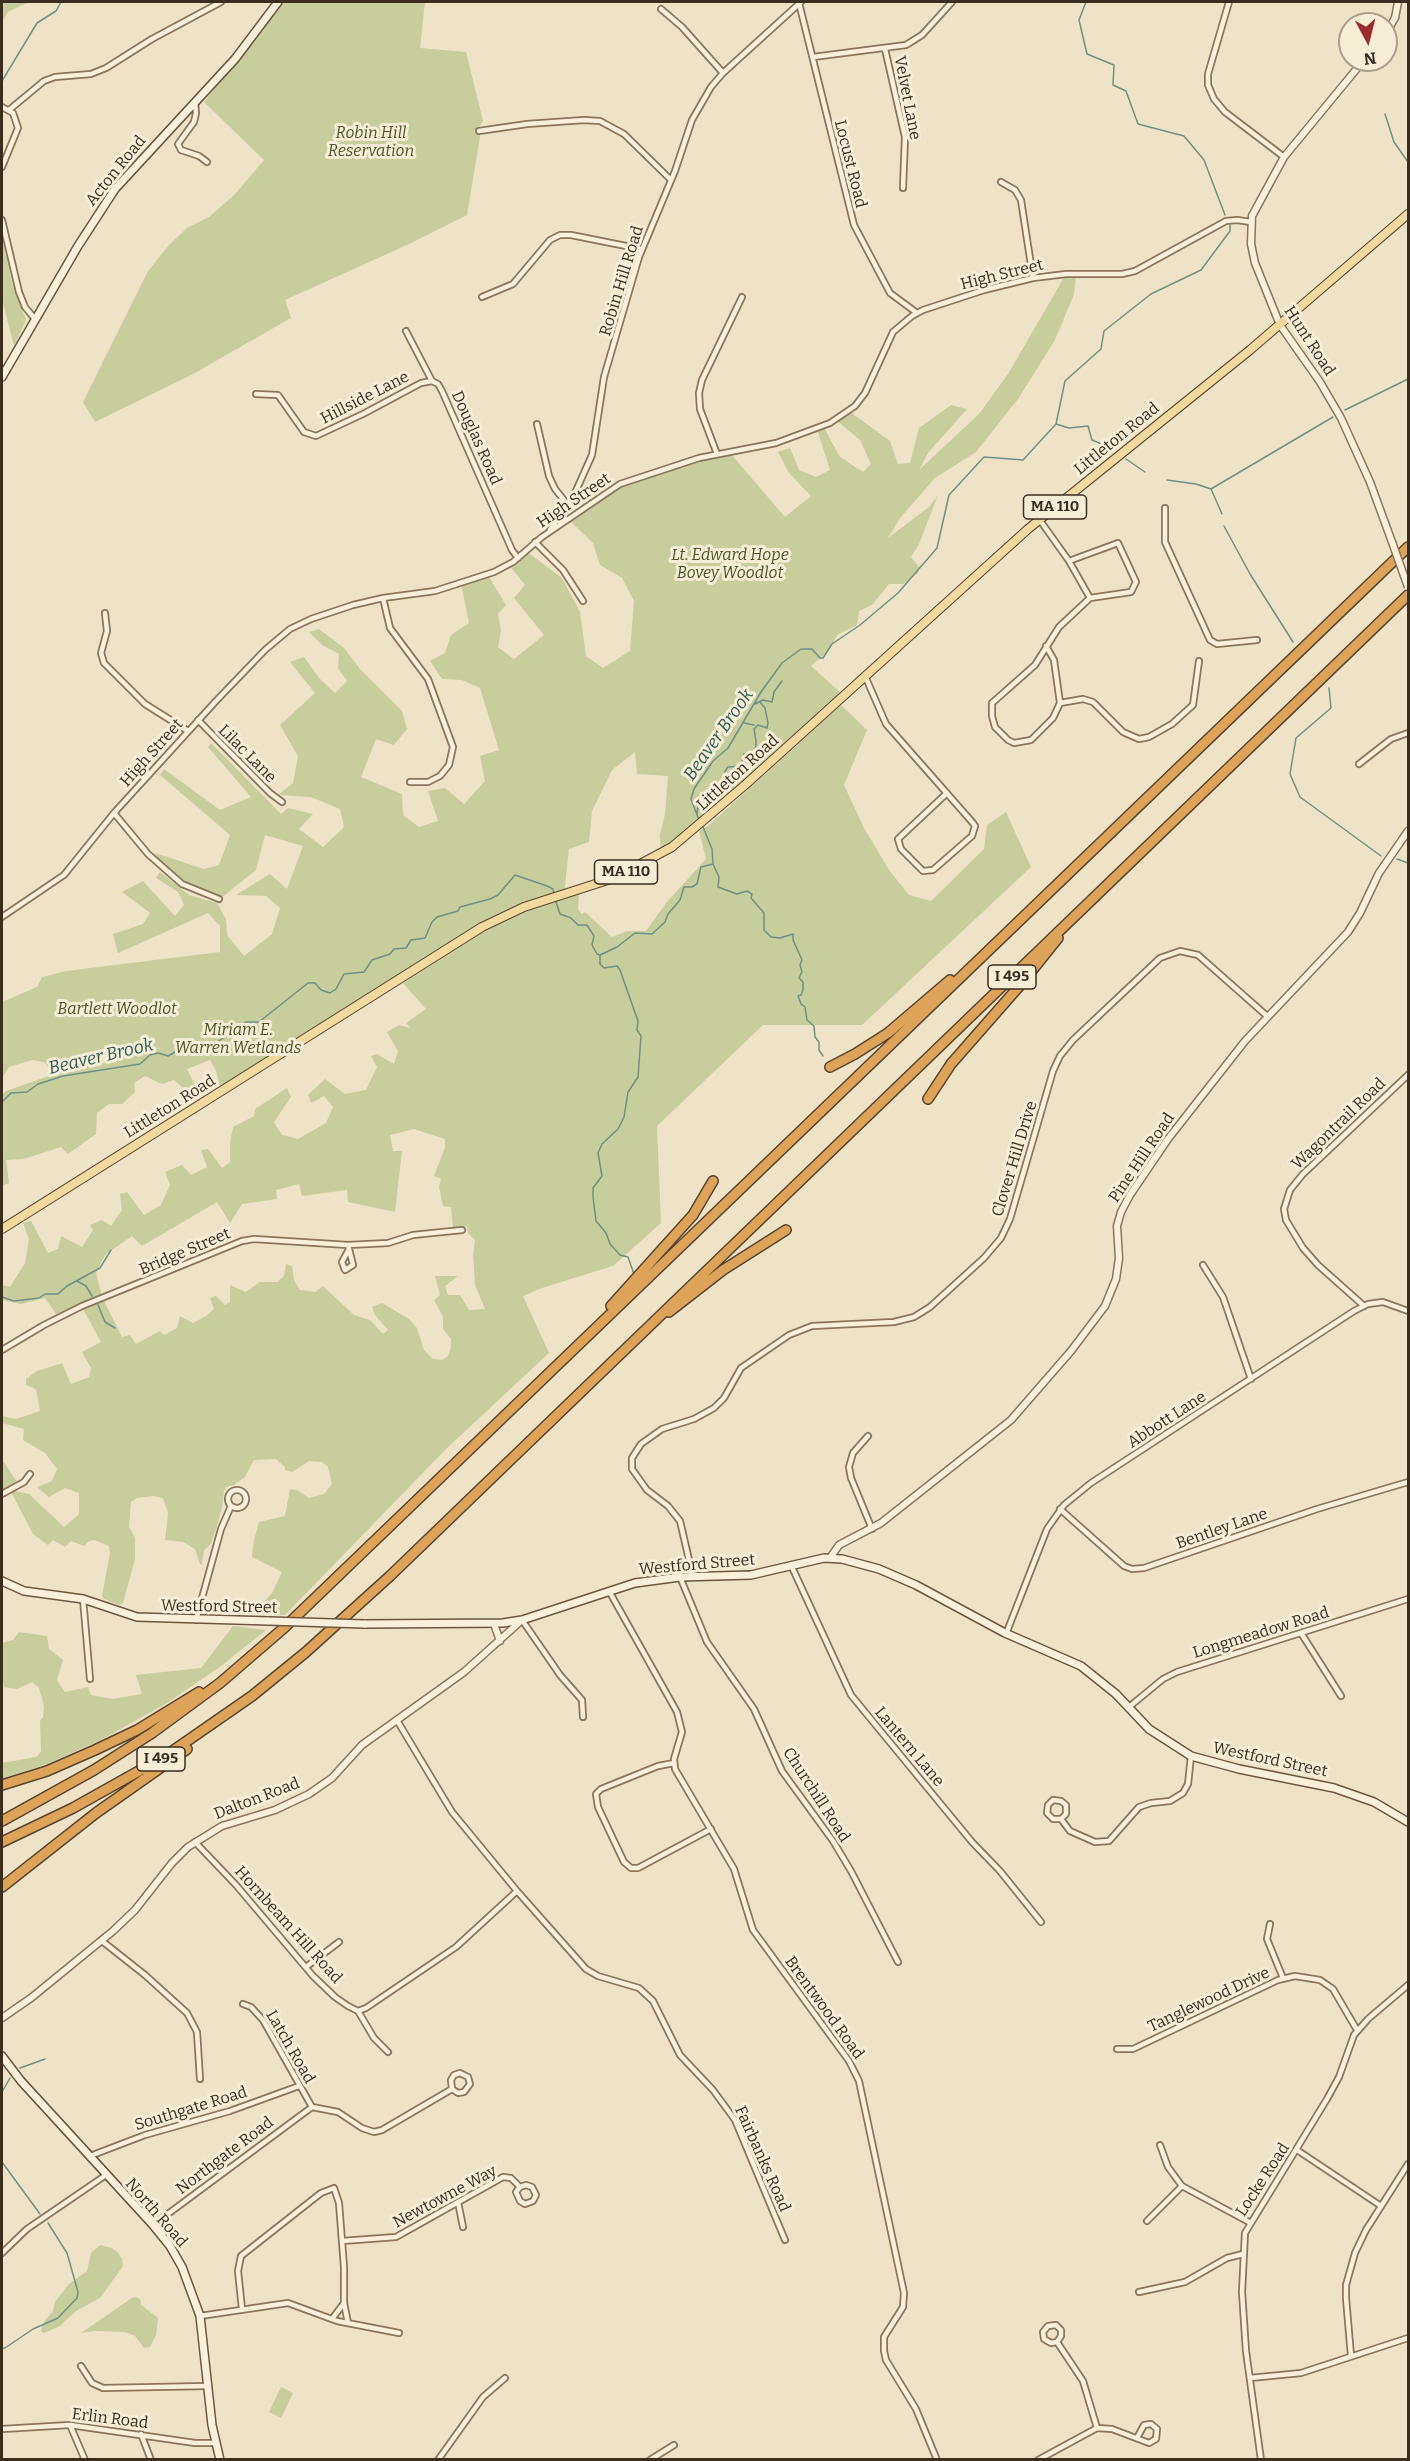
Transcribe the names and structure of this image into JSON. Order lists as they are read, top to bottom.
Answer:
{
  "streets": {
    "highway": ["I 495"],
    "main road": [
      "Acton Road",
      "Littleton Road",
      "MA 110",
      "Westford Street",
      "North Road"
    ],
    "street": [
      "Velvet Lane",
      "Locust Road",
      "High Street",
      "Robin Hill Road",
      "Hunt Road",
      "Hillside Lane",
      "Douglas Road",
      "Lilac Lane",
      "Wagontrail Road",
      "Pine Hill Road",
      "Clover Hill Drive",
      "Bridge Street",
      "Abbott Lane",
      "Bentley Lane",
      "Longmeadow Road",
      "Lantern Lane",
      "Churchill Road",
      "Dalton Road",
      "Hornbeam Hill Road",
      "Tanglewood Drive",
      "Brentwood Road",
      "Latch Road",
      "Southgate Road",
      "Northgate Road",
      "Fairbanks Road",
      "Locke Road",
      "Newtowne Way",
      "Erlin Road"
    ]
  },
  "crossings": [
    ["Locust Road", "High Street"],
    ["Locust Road", "Robin Hill Road"],
    ["High Street", "Robin Hill Road"],
    ["High Street", "Hunt Road"],
    ["High Street", "Douglas Road"],
    ["High Street", "Lilac Lane"],
    ["Hunt Road", "Littleton Road"],
    ["Hillside Lane", "Douglas Road"],
    ["Wagontrail Road", "Abbott Lane"],
    ["Pine Hill Road", "Clover Hill Drive"],
    ["Pine Hill Road", "Westford Street"],
    ["Clover Hill Drive", "Westford Street"],
    ["Abbott Lane", "Bentley Lane"],
    ["Abbott Lane", "Westford Street"],
    ["Westford Street", "Longmeadow Road"],
    ["Westford Street", "Lantern Lane"],
    ["Westford Street", "Churchill Road"],
    ["Westford Street", "Dalton Road"],
    ["Dalton Road", "Hornbeam Hill Road"],
    ["Tanglewood Drive", "Locke Road"],
    ["Latch Road", "Southgate Road"],
    ["Latch Road", "Northgate Road"],
    ["Southgate Road", "North Road"],
    ["Northgate Road", "North Road"],
    ["North Road", "Erlin Road"]
  ],
  "water": ["Beaver Brook"],
  "parks": [
    "Robin Hill Reservation",
    "Lt. Edward Hope Bovey Woodlot",
    "Bartlett Woodlot",
    "Miriam E. Warren Wetlands"
  ],
  "north": "bottom"
}
